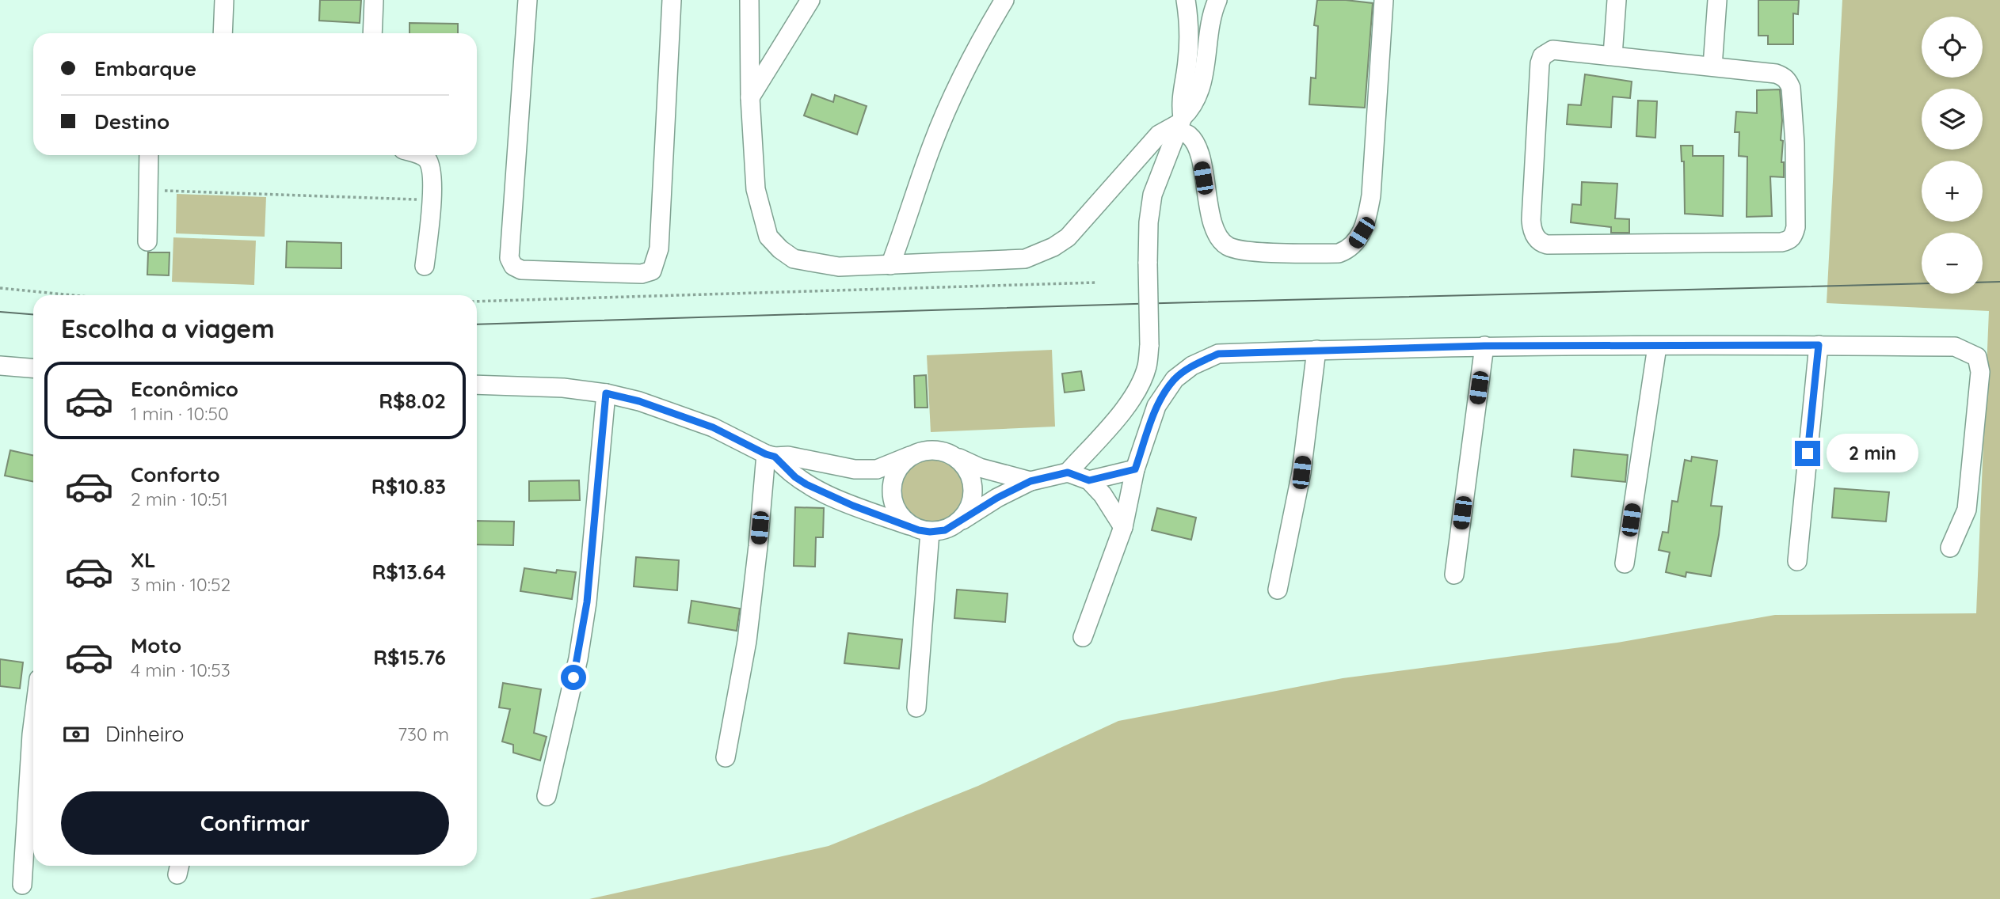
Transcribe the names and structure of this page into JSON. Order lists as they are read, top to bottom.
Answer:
{
  "page": {
    "map_buttons": ["+", "−"],
    "banner": ["Embarque", "Destino"],
    "heading": "Escolha a viagem",
    "list": [
      {
        "name": "Econômico",
        "note": "1 min · 10:50",
        "value": "R$8.02"
      },
      {
        "name": "Conforto",
        "note": "2 min · 10:51",
        "value": "R$10.83"
      },
      {
        "name": "XL",
        "note": "3 min · 10:52",
        "value": "R$13.64"
      },
      {
        "name": "Moto",
        "note": "4 min · 10:53",
        "value": "R$15.76"
      }
    ],
    "bubble": "2 min",
    "pay": ["Dinheiro", "730 m"],
    "buttons": "Confirmar"
  }
}
